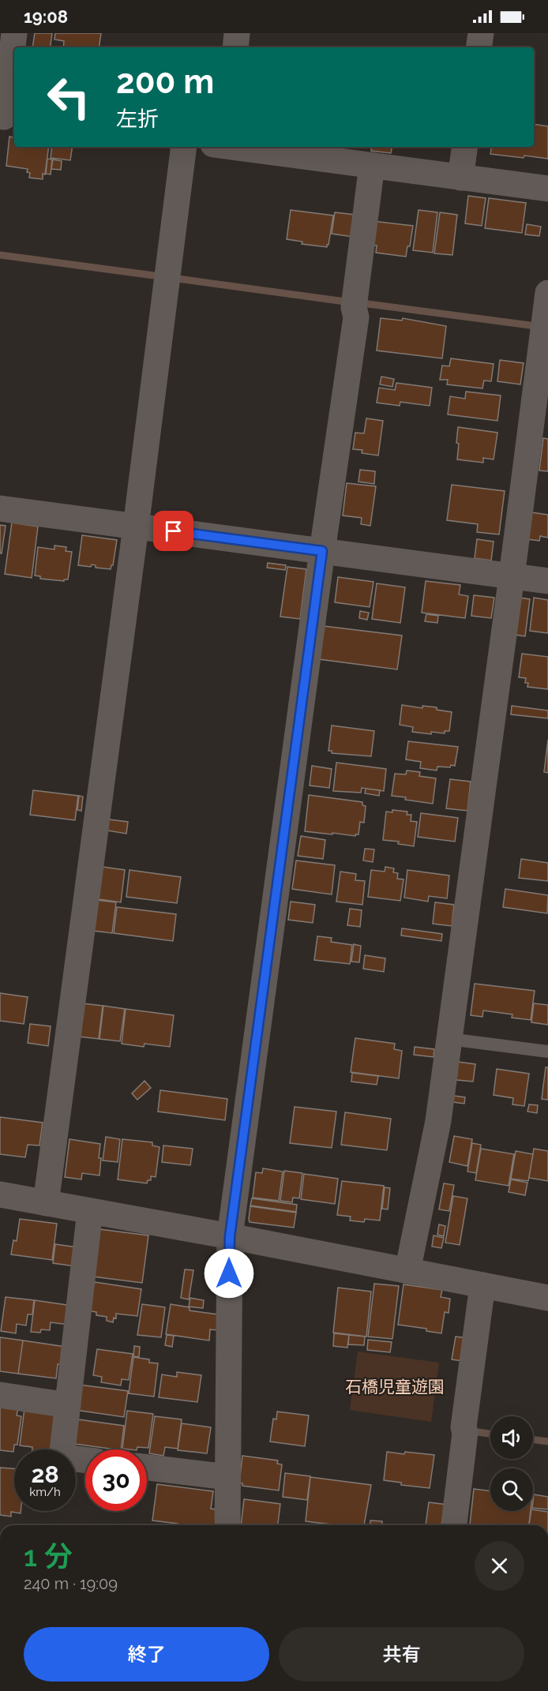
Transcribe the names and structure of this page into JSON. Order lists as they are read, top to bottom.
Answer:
{
  "parks": ["石橋児童遊園"],
  "page": {
    "status": "19:08",
    "turn": ["200 m", "左折"],
    "speed": "28 km/h",
    "limit": "30",
    "heading": ["1 分", "240 m · 19:09"],
    "buttons": ["終了", "共有"]
  }
}
